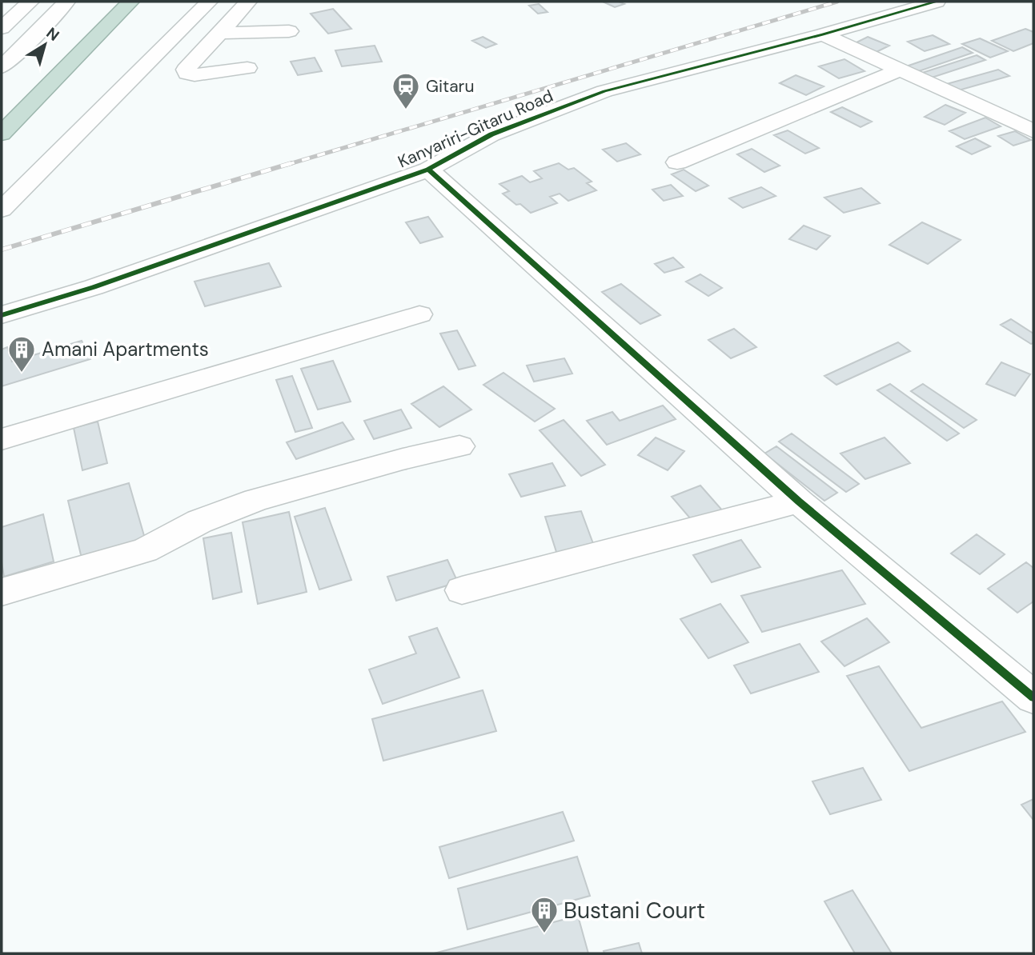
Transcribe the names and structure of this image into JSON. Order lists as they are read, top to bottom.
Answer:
{
  "streets": {
    "street": ["Kanyariri-Gitaru Road"]
  },
  "places": {
    "station": ["Gitaru"],
    "building": ["Amani Apartments", "Bustani Court"]
  },
  "north": "top right"
}
